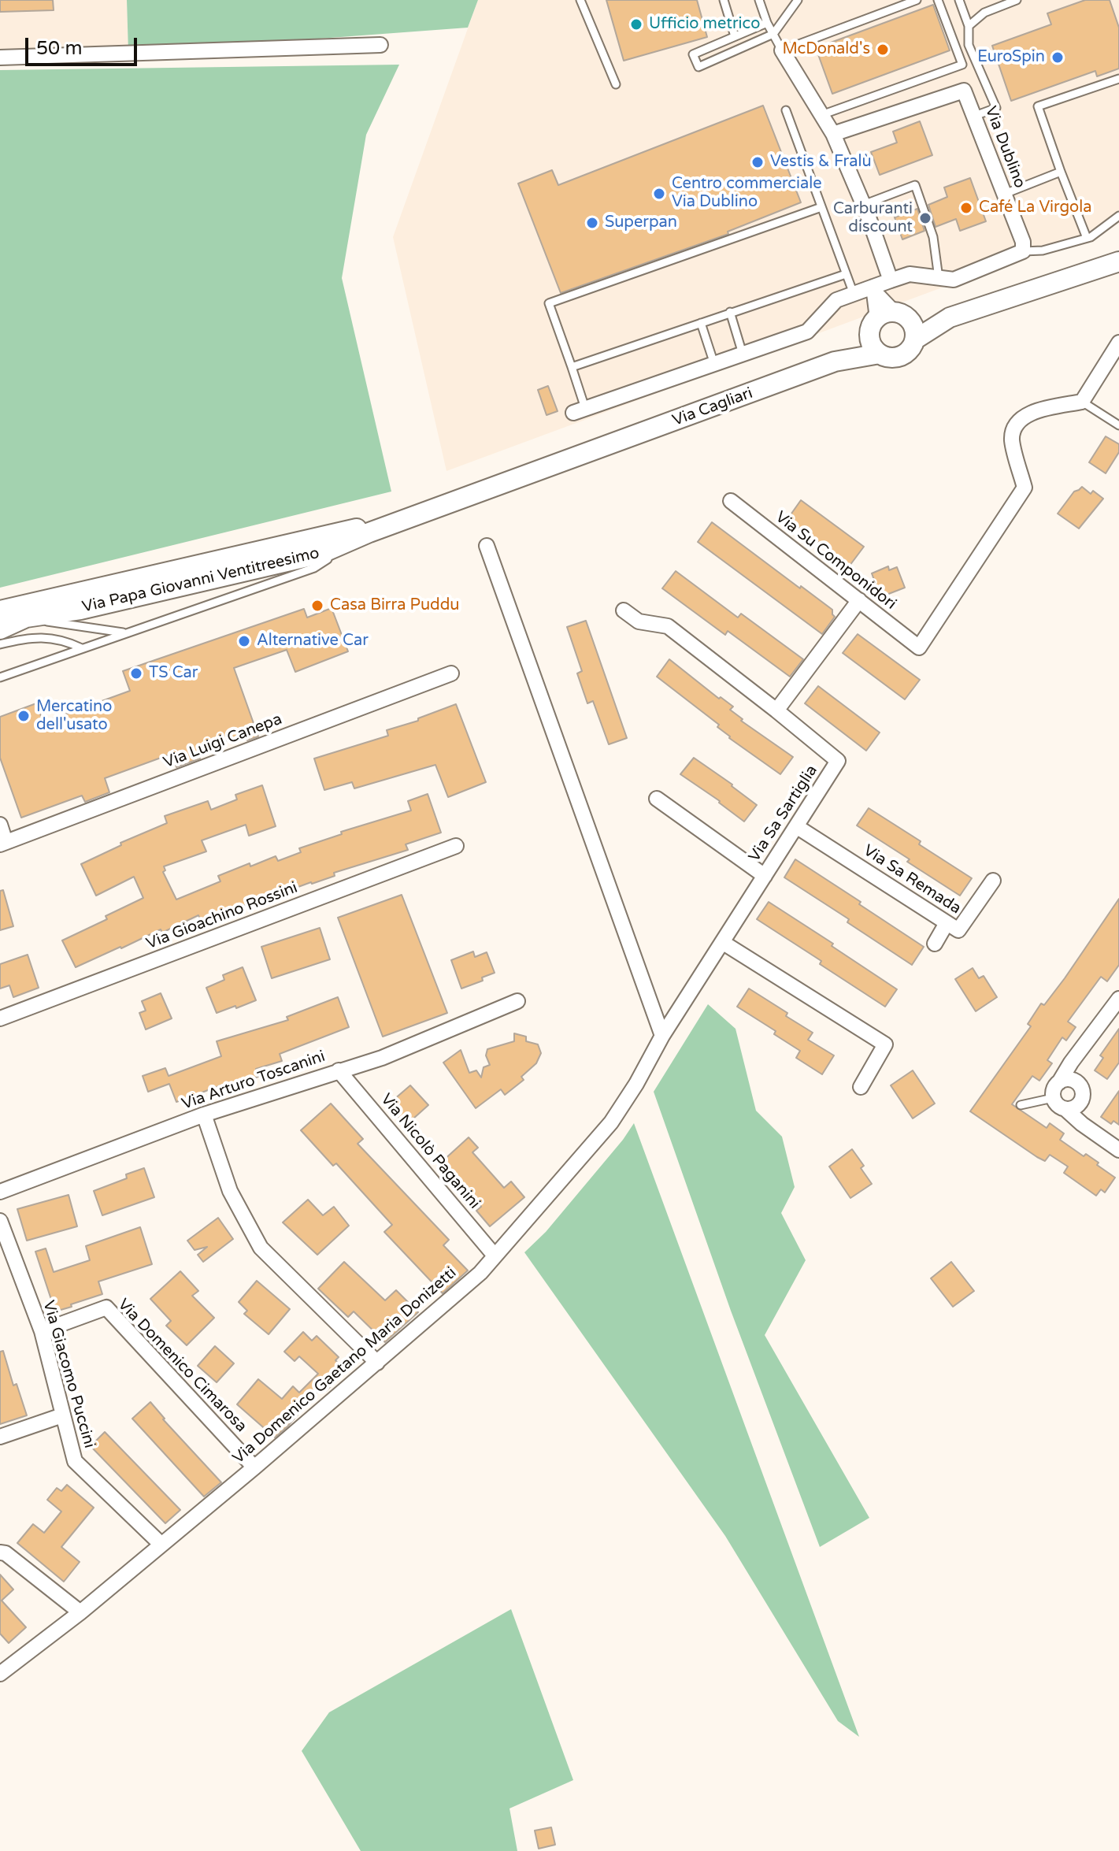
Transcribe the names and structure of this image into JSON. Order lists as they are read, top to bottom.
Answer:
{
  "streets": {
    "main road": ["Via Cagliari", "Via Papa Giovanni Ventitreesimo"],
    "street": [
      "Via Dublino",
      "Via Su Componidori",
      "Via Luigi Canepa",
      "Via Sa Sartiglia",
      "Via Sa Remada",
      "Via Gioachino Rossini",
      "Via Arturo Toscanini",
      "Via Nicolò Paganini",
      "Via Domenico Cimarosa",
      "Via Domenico Gaetano Maria Donizetti",
      "Via Giacomo Puccini"
    ]
  },
  "crossings": [
    ["Via Cagliari", "Via Papa Giovanni Ventitreesimo"],
    ["Via Sa Sartiglia", "Via Sa Remada"],
    ["Via Sa Sartiglia", "Via Domenico Gaetano Maria Donizetti"],
    ["Via Arturo Toscanini", "Via Nicolò Paganini"],
    ["Via Nicolò Paganini", "Via Domenico Gaetano Maria Donizetti"],
    ["Via Domenico Cimarosa", "Via Domenico Gaetano Maria Donizetti"],
    ["Via Domenico Cimarosa", "Via Giacomo Puccini"],
    ["Via Domenico Gaetano Maria Donizetti", "Via Giacomo Puccini"]
  ],
  "places": [
    "Ufficio metrico",
    "McDonald's",
    "EuroSpin",
    "Vestis & Fralù",
    "Centro commerciale Via Dublino",
    "Café La Virgola",
    "Carburanti discount",
    "Superpan",
    "Casa Birra Puddu",
    "Alternative Car",
    "TS Car",
    "Mercatino dell'usato"
  ],
  "scale_bar": "50 m"
}
